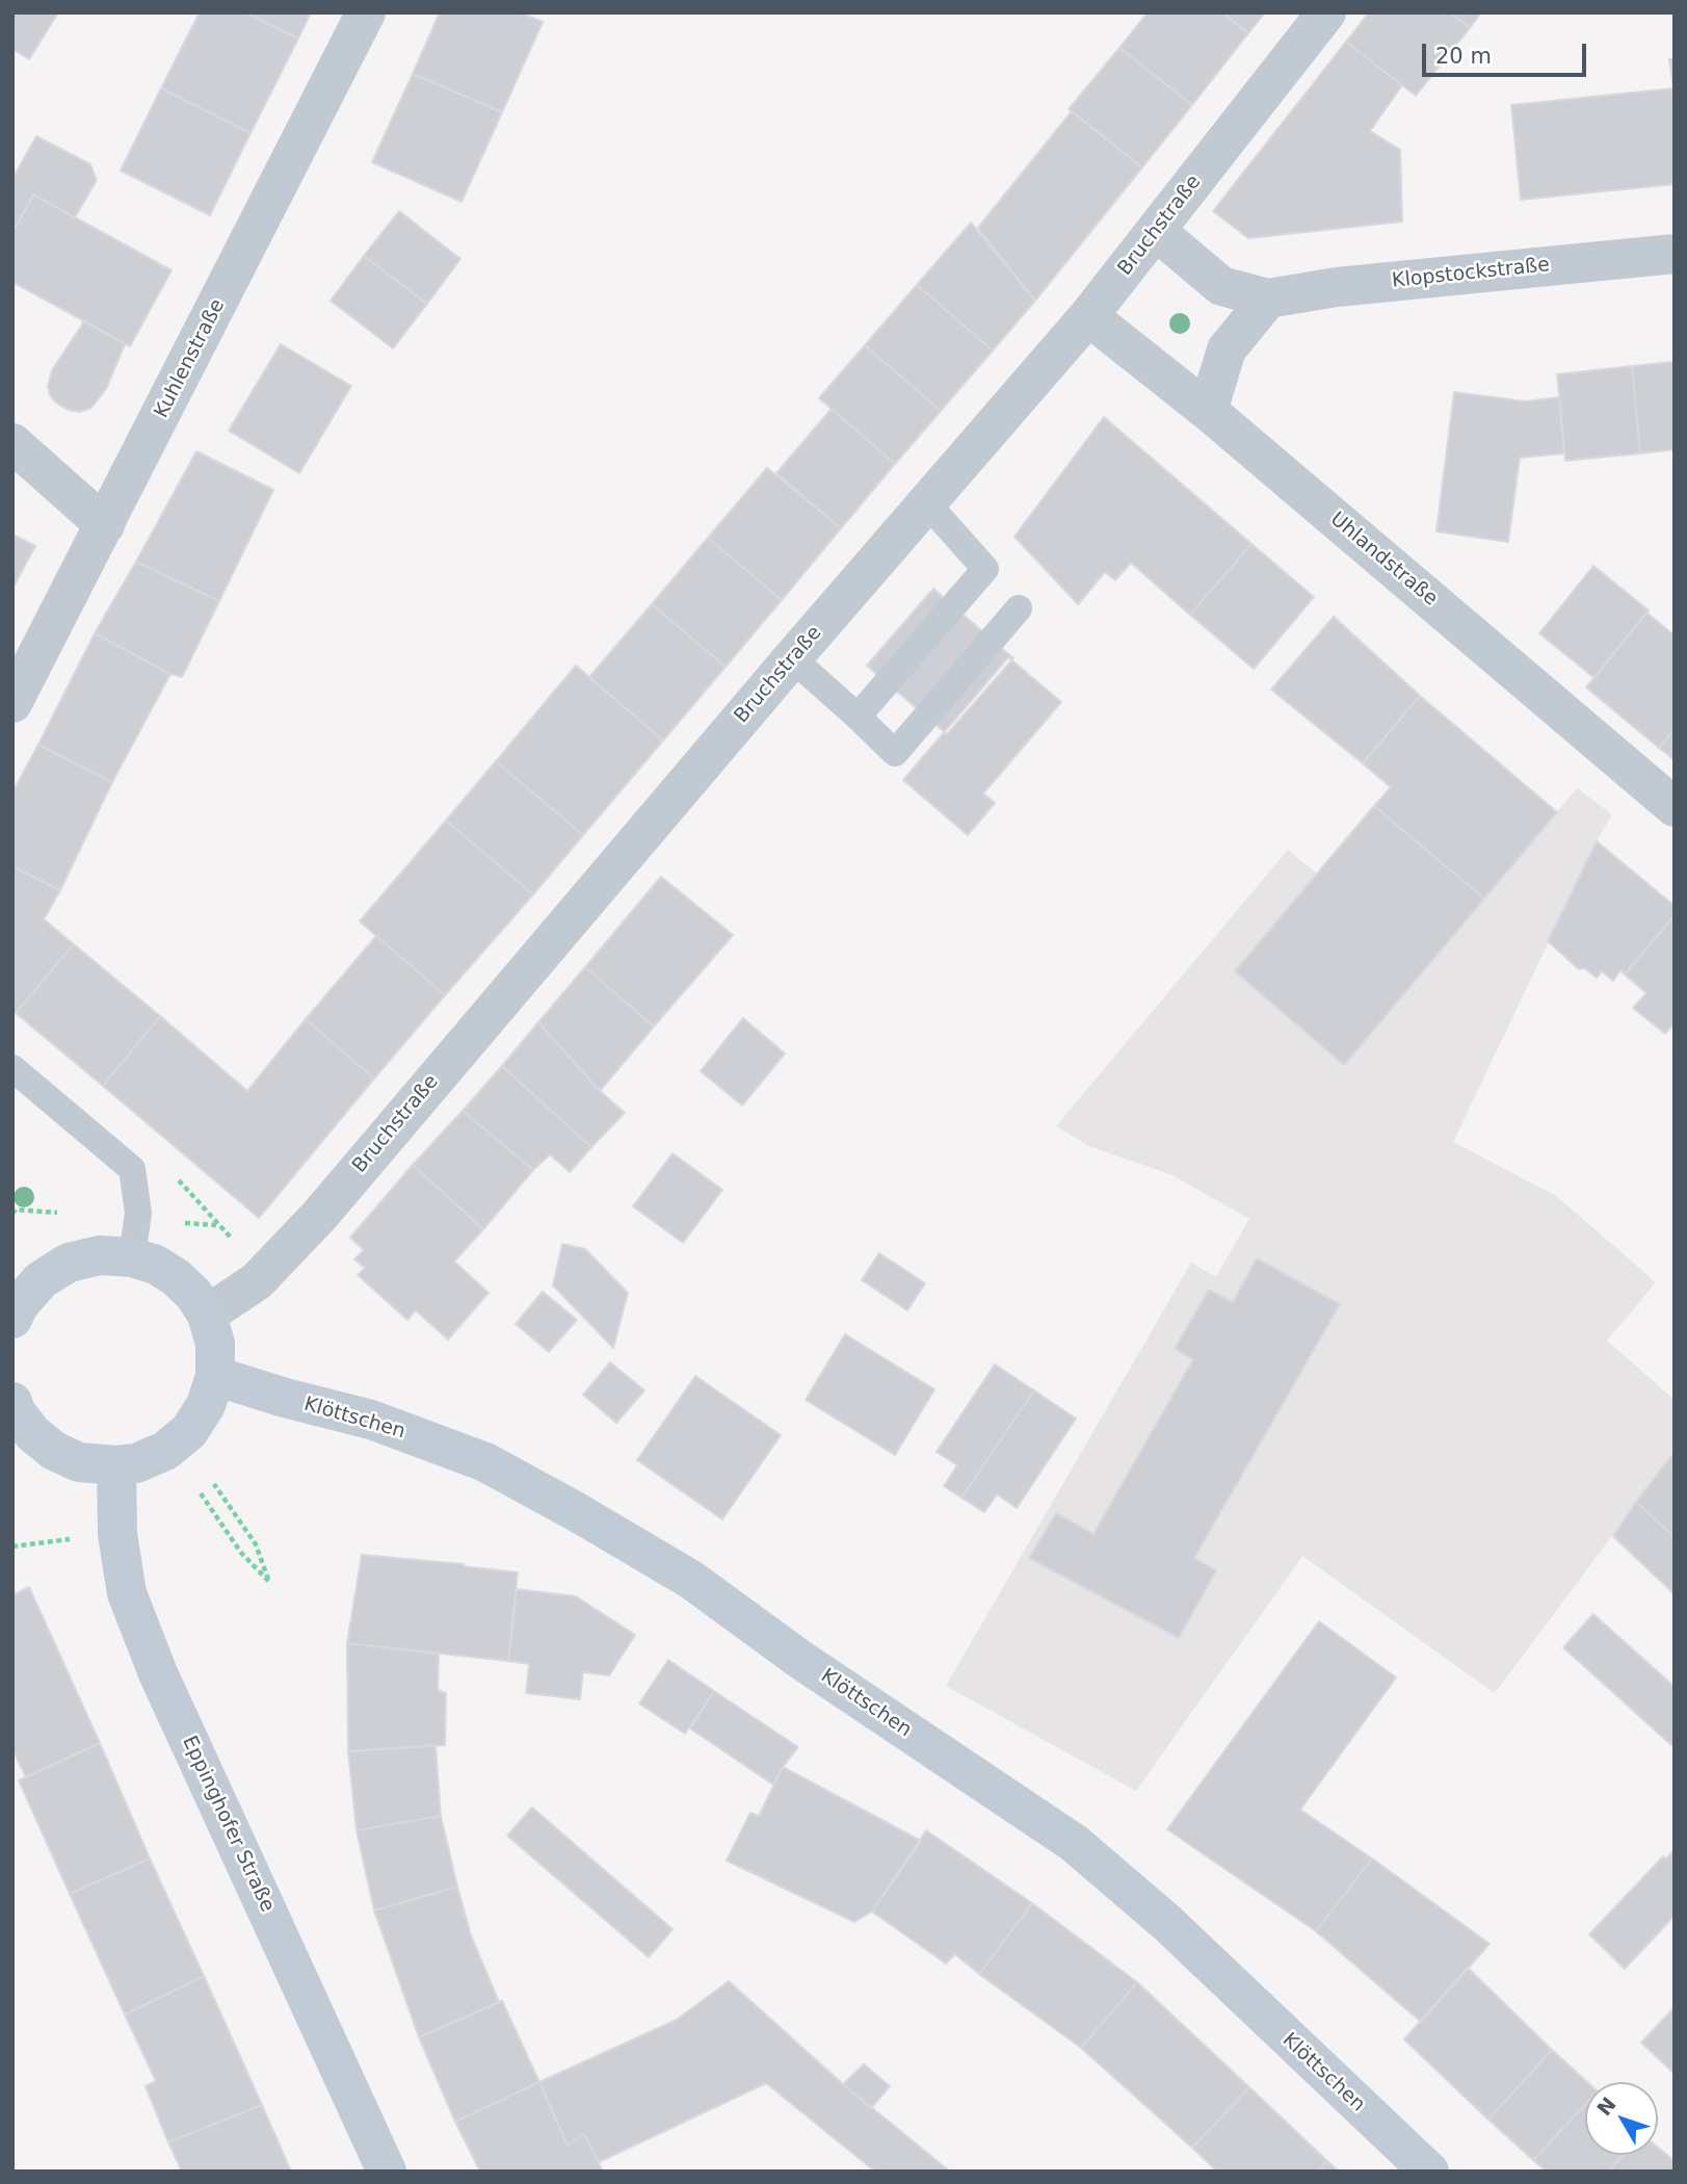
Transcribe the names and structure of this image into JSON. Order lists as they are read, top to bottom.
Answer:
{
  "streets": {
    "main road": ["Klöttschen", "Eppinghofer Straße"],
    "street": [
      "Bruchstraße",
      "Klopstockstraße",
      "Kuhlenstraße",
      "Uhlandstraße"
    ]
  },
  "crossings": [
    ["Bruchstraße", "Klopstockstraße"],
    ["Bruchstraße", "Uhlandstraße"]
  ],
  "scale_bar": "20 m",
  "north": "top left"
}
